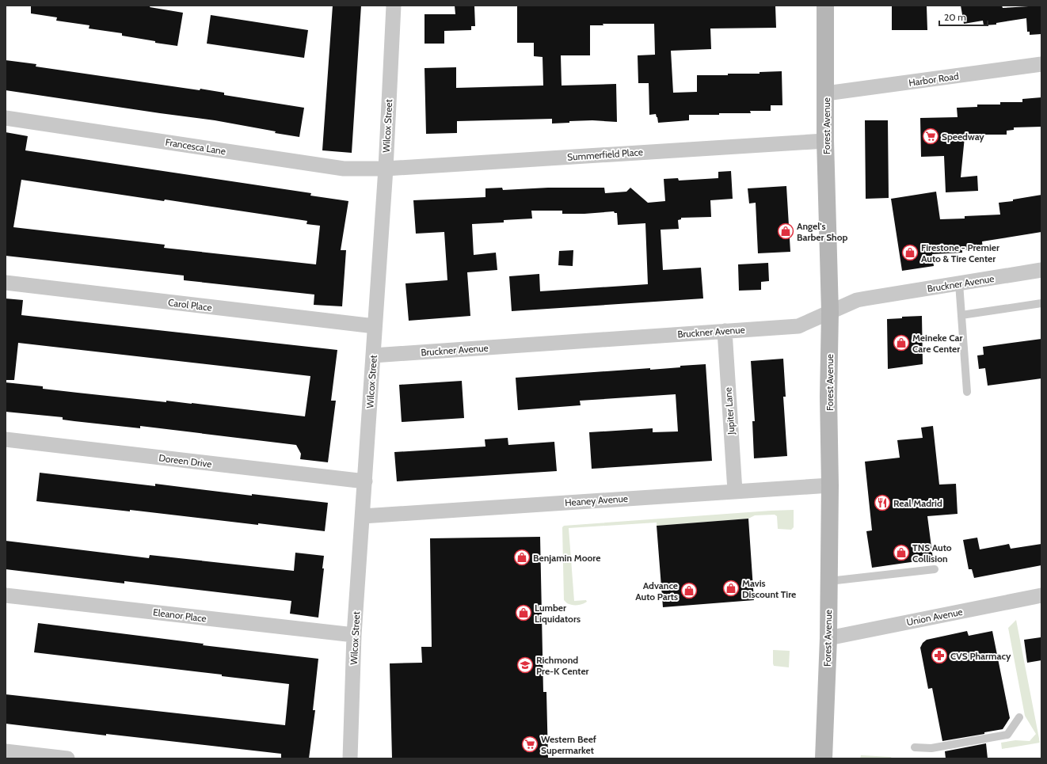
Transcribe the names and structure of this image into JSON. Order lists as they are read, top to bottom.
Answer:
{
  "streets": {
    "main road": ["Forest Avenue"],
    "street": [
      "Harbor Road",
      "Wilcox Street",
      "Francesca Lane",
      "Summerfield Place",
      "Bruckner Avenue",
      "Carol Place",
      "Jupiter Lane",
      "Doreen Drive",
      "Heaney Avenue",
      "Eleanor Place",
      "Union Avenue"
    ]
  },
  "crossings": [
    ["Harbor Road", "Forest Avenue"],
    ["Wilcox Street", "Francesca Lane"],
    ["Wilcox Street", "Summerfield Place"],
    ["Wilcox Street", "Bruckner Avenue"],
    ["Wilcox Street", "Carol Place"],
    ["Wilcox Street", "Doreen Drive"],
    ["Wilcox Street", "Heaney Avenue"],
    ["Wilcox Street", "Eleanor Place"],
    ["Forest Avenue", "Summerfield Place"],
    ["Forest Avenue", "Bruckner Avenue"],
    ["Forest Avenue", "Heaney Avenue"],
    ["Forest Avenue", "Union Avenue"],
    ["Francesca Lane", "Summerfield Place"],
    ["Bruckner Avenue", "Jupiter Lane"],
    ["Jupiter Lane", "Heaney Avenue"]
  ],
  "places": {
    "supermarket": ["Speedway", "Western Beef Supermarket"],
    "shop": [
      "Angel's Barber Shop",
      "Firestone - Premier Auto & Tire Center",
      "Meineke Car Care Center",
      "TNS Auto Collision",
      "Benjamin Moore",
      "Mavis Discount Tire",
      "Advance Auto Parts",
      "Lumber Liquidators"
    ],
    "restaurant": ["Real Madrid"],
    "pharmacy": ["CVS Pharmacy"],
    "school or university": ["Richmond Pre-K Center"]
  },
  "scale_bar": "20 m"
}
